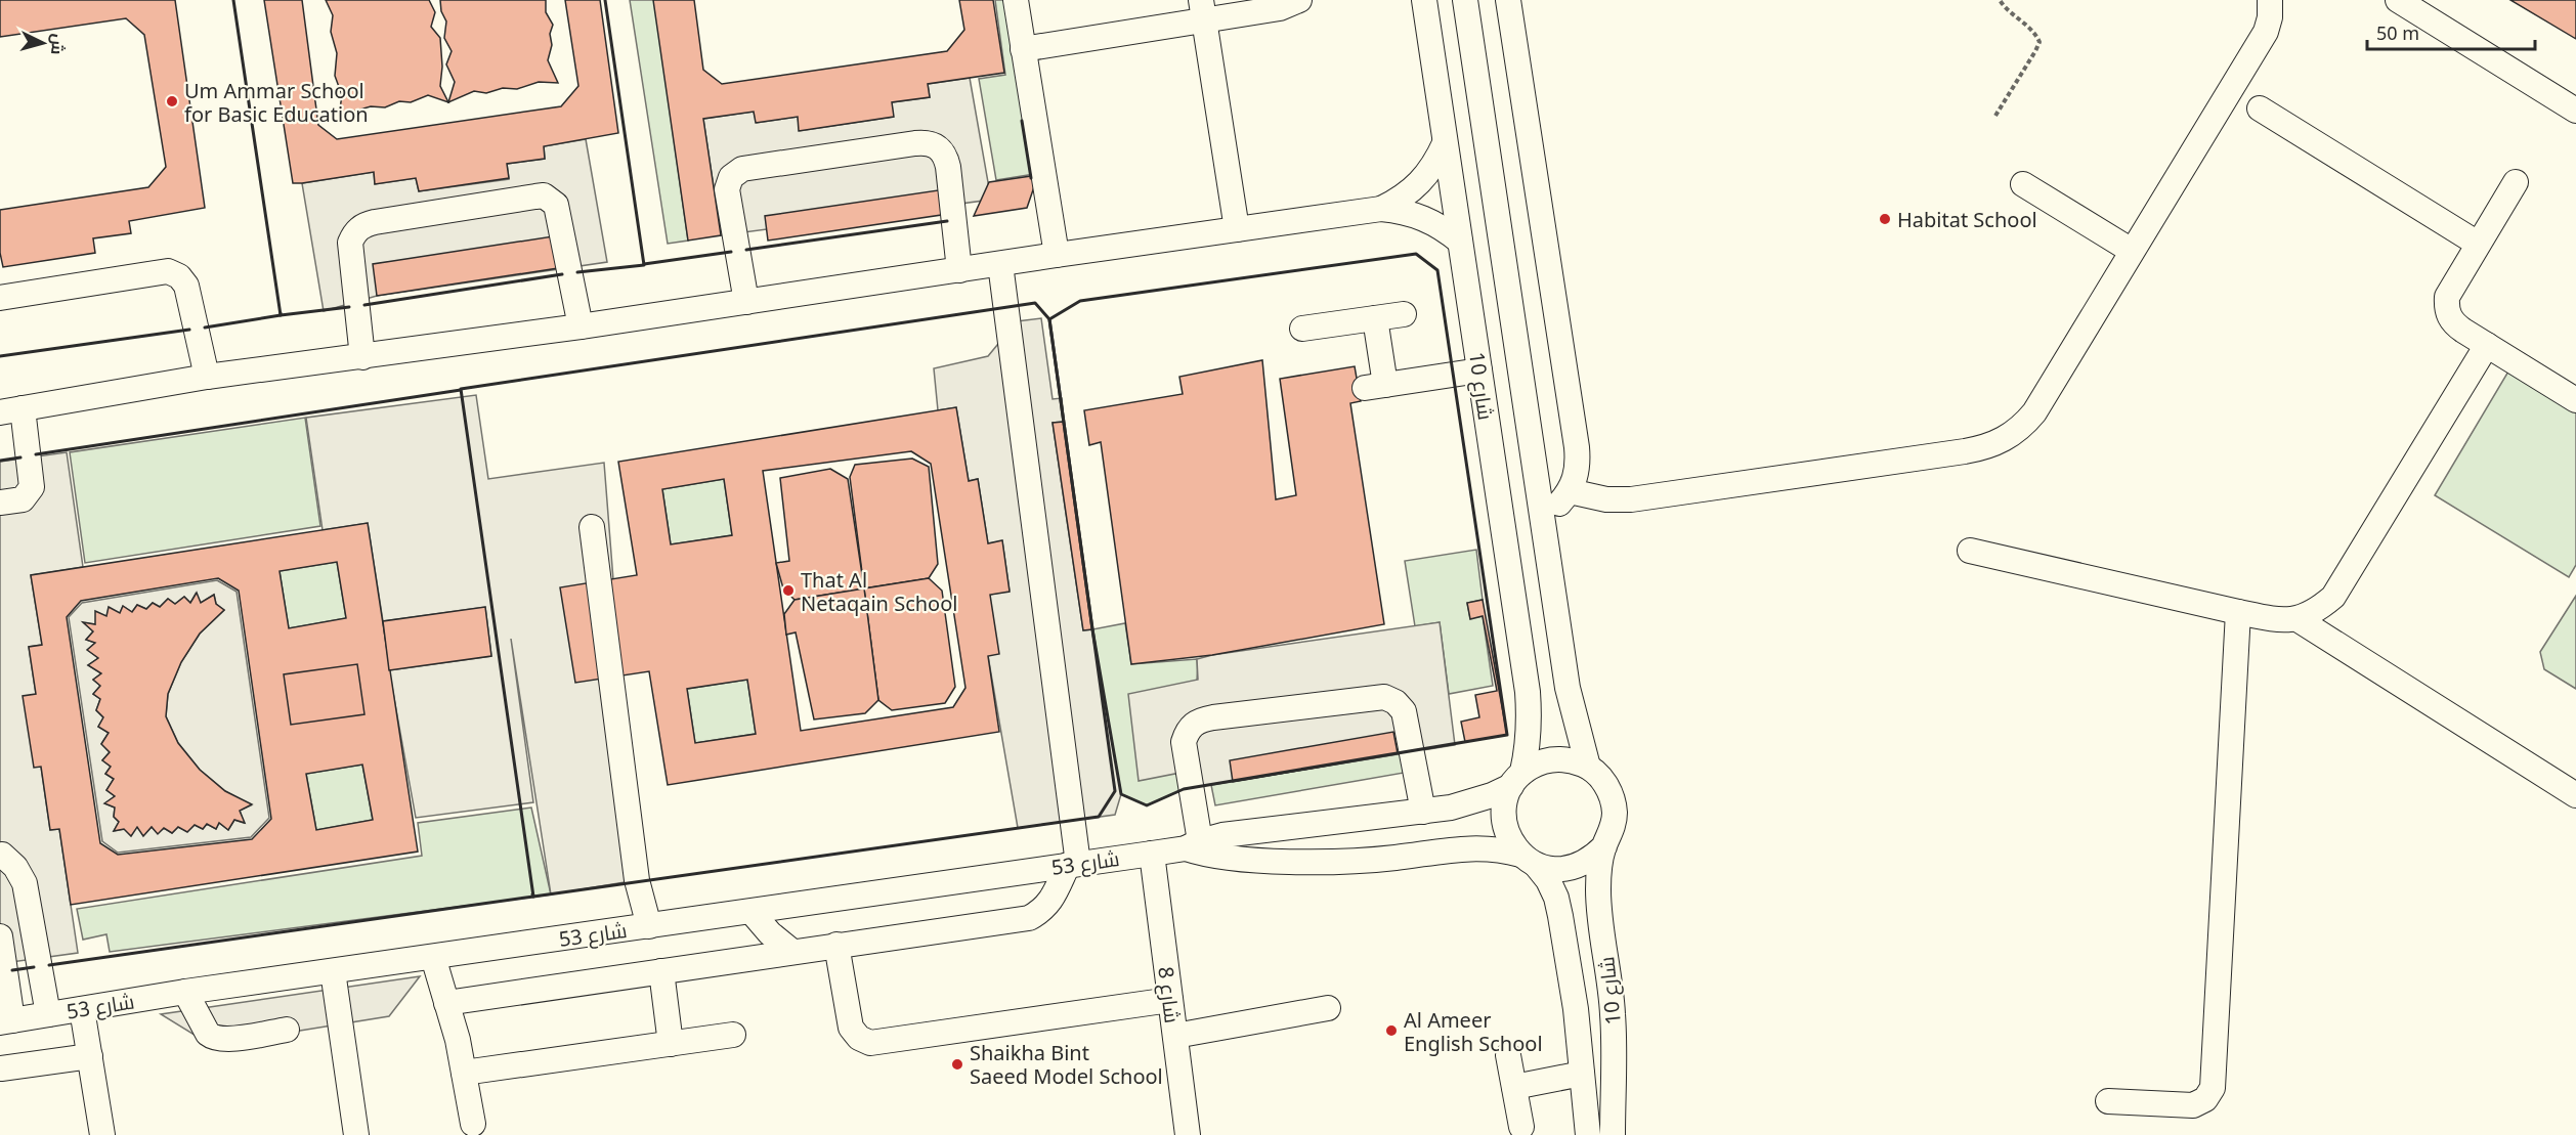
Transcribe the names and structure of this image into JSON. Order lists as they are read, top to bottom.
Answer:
{
  "streets": {
    "street": ["شارع 10", "شارع 53", "شارع 8"]
  },
  "crossings": [
    ["شارع 10", "شارع 53"],
    ["شارع 53", "شارع 8"]
  ],
  "places": [
    "Um Ammar School for Basic Education",
    "Habitat School",
    "That Al Netaqain School",
    "Al Ameer English School",
    "Shaikha Bint Saeed Model School"
  ],
  "scale_bar": "50 m",
  "north": "right"
}
